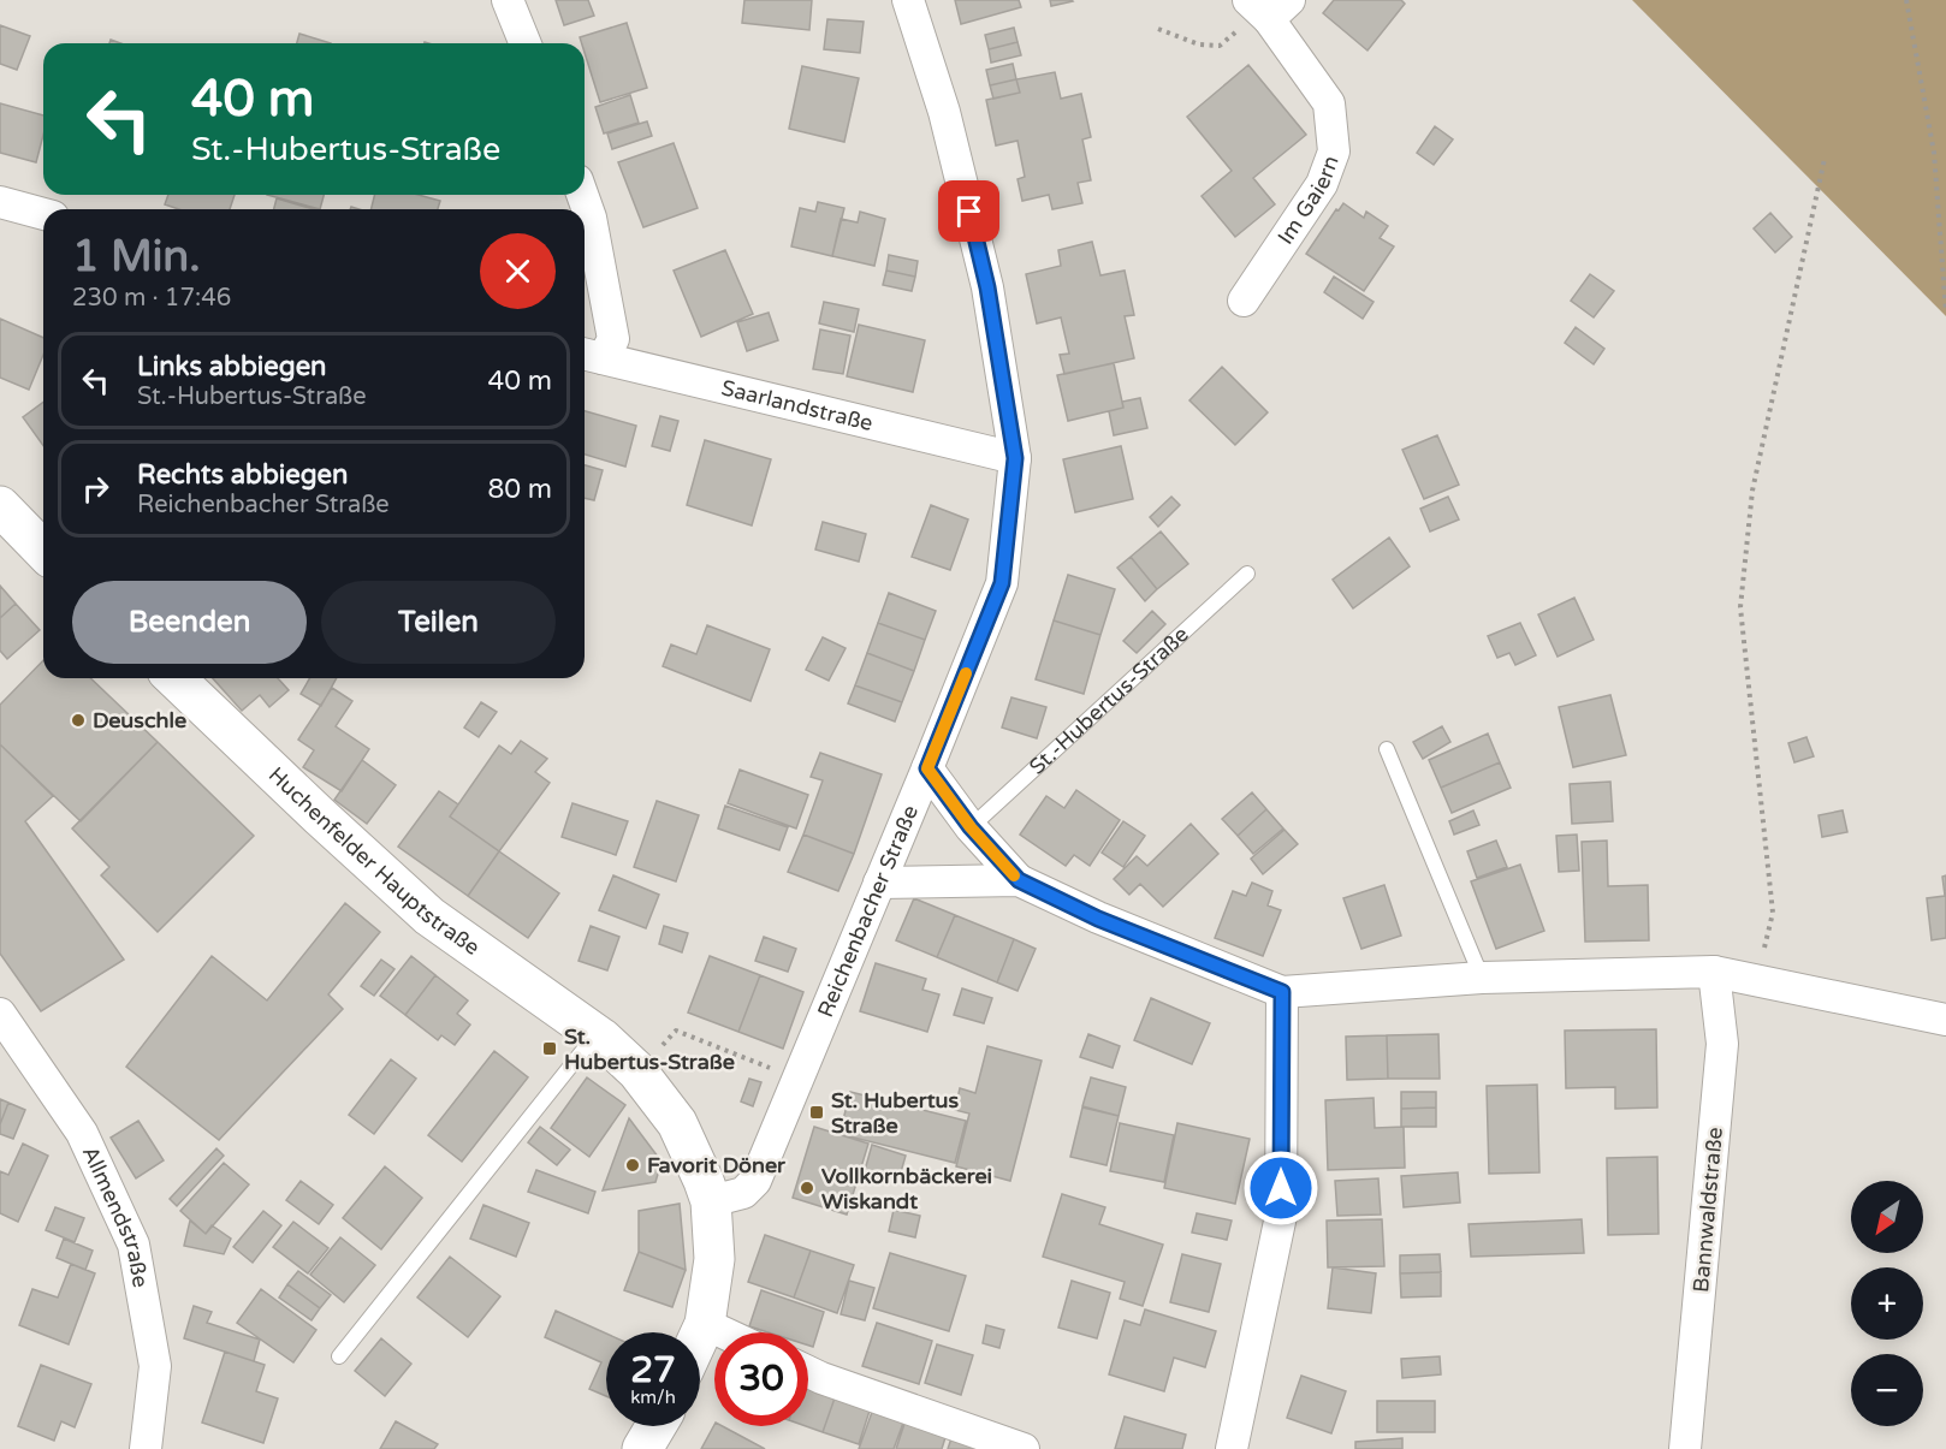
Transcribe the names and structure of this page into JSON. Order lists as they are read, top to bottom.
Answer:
{
  "streets": {
    "main road": ["Huchenfelder Hauptstraße"],
    "street": [
      "Im Gaiern",
      "Saarlandstraße",
      "Reichenbacher Straße",
      "Bannwaldstraße",
      "Allmendstraße"
    ],
    "lane": ["St.-Hubertus-Straße"]
  },
  "crossings": [
    ["Saarlandstraße", "Reichenbacher Straße"],
    ["Huchenfelder Hauptstraße", "Reichenbacher Straße"]
  ],
  "places": {
    "other": ["Deuschle", "Favorit Döner", "Vollkornbäckerei Wiskandt"],
    "transit": ["St. Hubertus-Straße", "St. Hubertus Straße"]
  },
  "north": "bottom left",
  "page": {
    "turn": ["40 m", "St.-Hubertus-Straße"],
    "heading": ["1 Min.", "230 m · 17:46"],
    "list": [
      {
        "name": "Links abbiegen",
        "note": "St.-Hubertus-Straße",
        "value": "40 m"
      },
      {
        "name": "Rechts abbiegen",
        "note": "Reichenbacher Straße",
        "value": "80 m"
      }
    ],
    "buttons": ["Beenden", "Teilen"],
    "map_buttons": ["+", "−"],
    "speed": "27 km/h",
    "limit": "30"
  }
}
